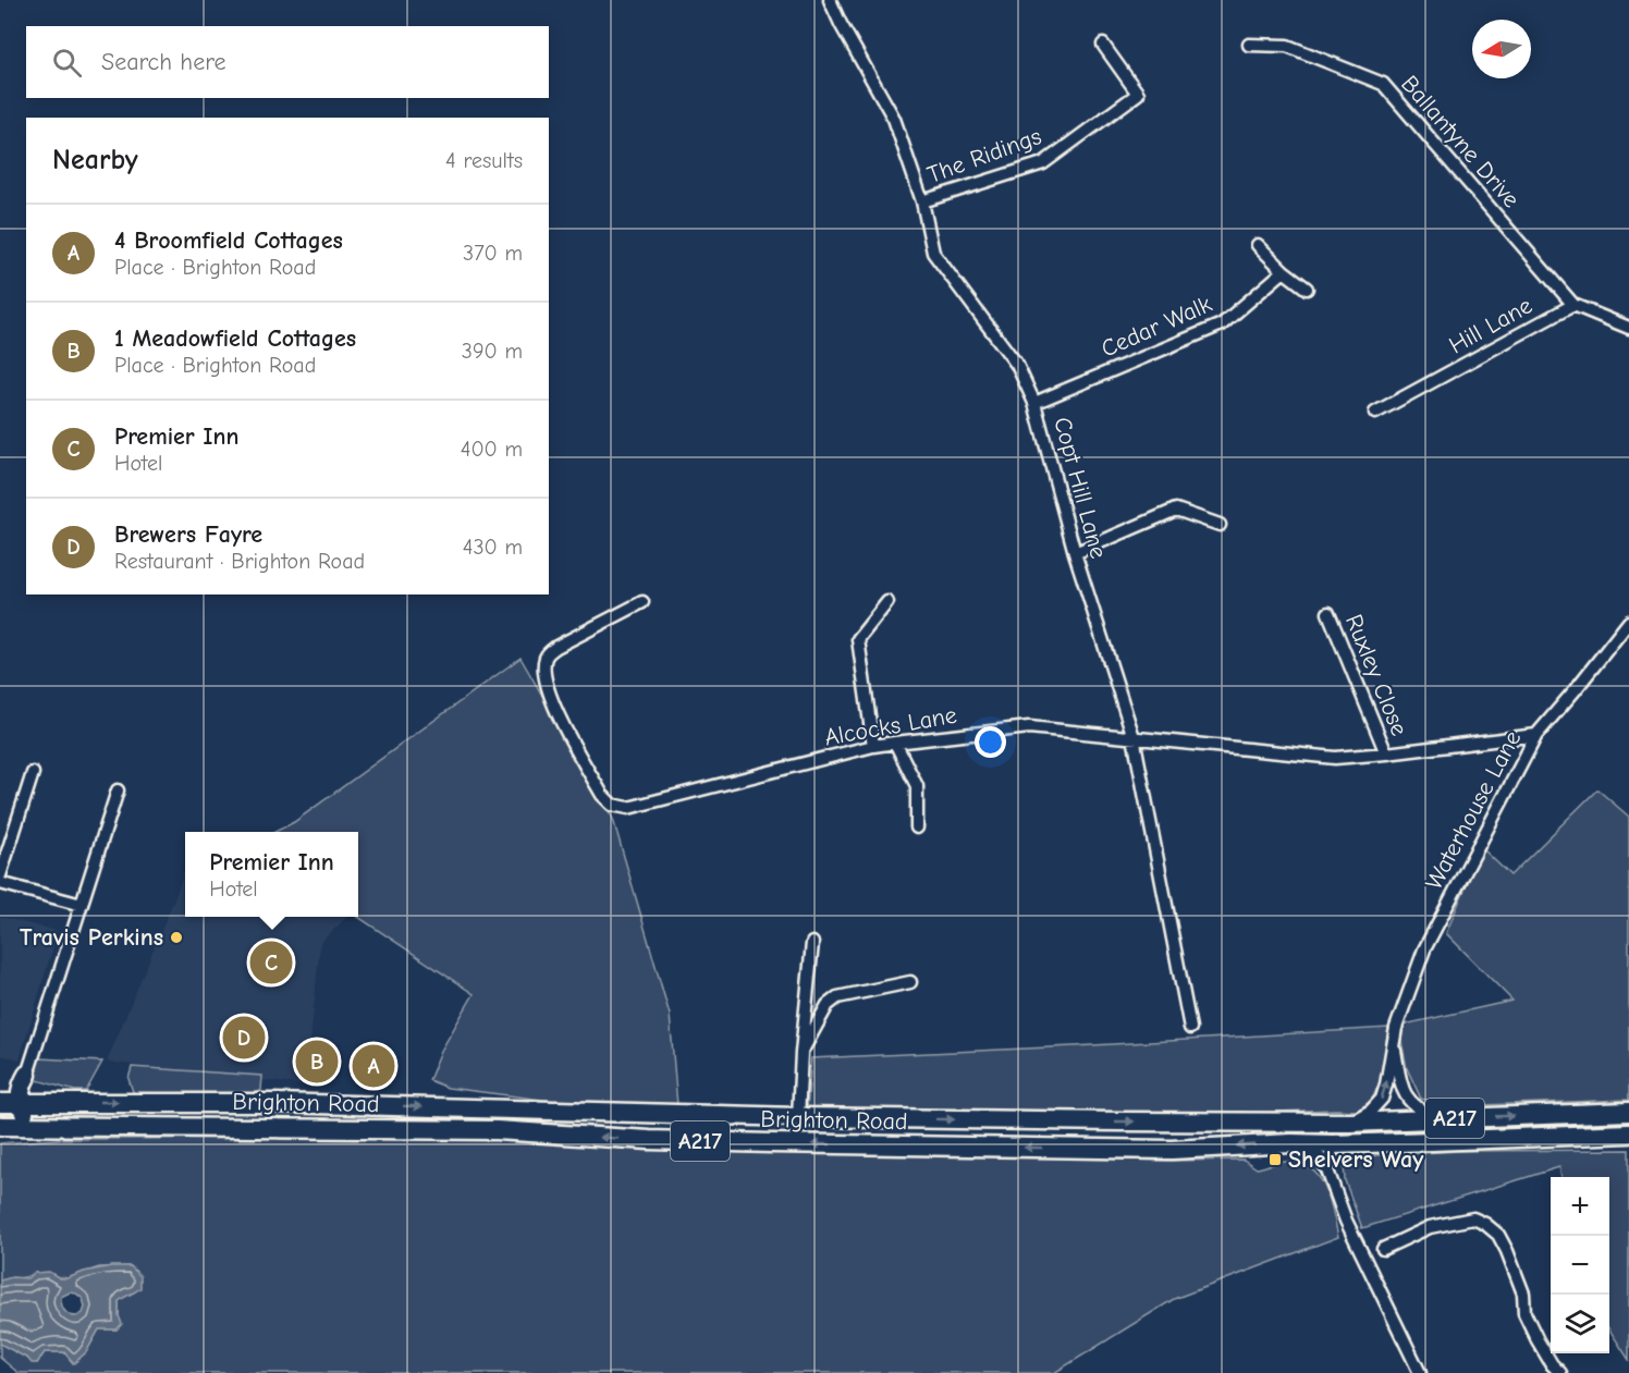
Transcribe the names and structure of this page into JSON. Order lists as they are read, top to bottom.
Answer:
{
  "streets": {
    "highway": ["Brighton Road", "A217"],
    "street": [
      "Ballantyne Drive",
      "The Ridings",
      "Hill Lane",
      "Cedar Walk",
      "Copt Hill Lane",
      "Ruxley Close",
      "Alcocks Lane",
      "Waterhouse Lane"
    ]
  },
  "crossings": [
    ["Ballantyne Drive", "Hill Lane"],
    ["The Ridings", "Copt Hill Lane"],
    ["Cedar Walk", "Copt Hill Lane"],
    ["Copt Hill Lane", "Alcocks Lane"],
    ["Ruxley Close", "Alcocks Lane"],
    ["Alcocks Lane", "Waterhouse Lane"],
    ["Waterhouse Lane", "Brighton Road"]
  ],
  "places": {
    "other": ["Travis Perkins"],
    "transit": ["Shelvers Way"]
  },
  "north": "left",
  "page": {
    "search": "Search here",
    "heading": ["Nearby", "4 results"],
    "list": [
      {
        "mark": "A",
        "name": "4 Broomfield Cottages",
        "note": "Place · Brighton Road",
        "value": "370 m"
      },
      {
        "mark": "B",
        "name": "1 Meadowfield Cottages",
        "note": "Place · Brighton Road",
        "value": "390 m"
      },
      {
        "mark": "C",
        "name": "Premier Inn",
        "note": "Hotel",
        "value": "400 m"
      },
      {
        "mark": "D",
        "name": "Brewers Fayre",
        "note": "Restaurant · Brighton Road",
        "value": "430 m"
      }
    ],
    "popup": ["Premier Inn", "Hotel"],
    "pins": [
      "C",
      "D",
      "B",
      "A"
    ],
    "map_buttons": ["+", "−"]
  }
}
